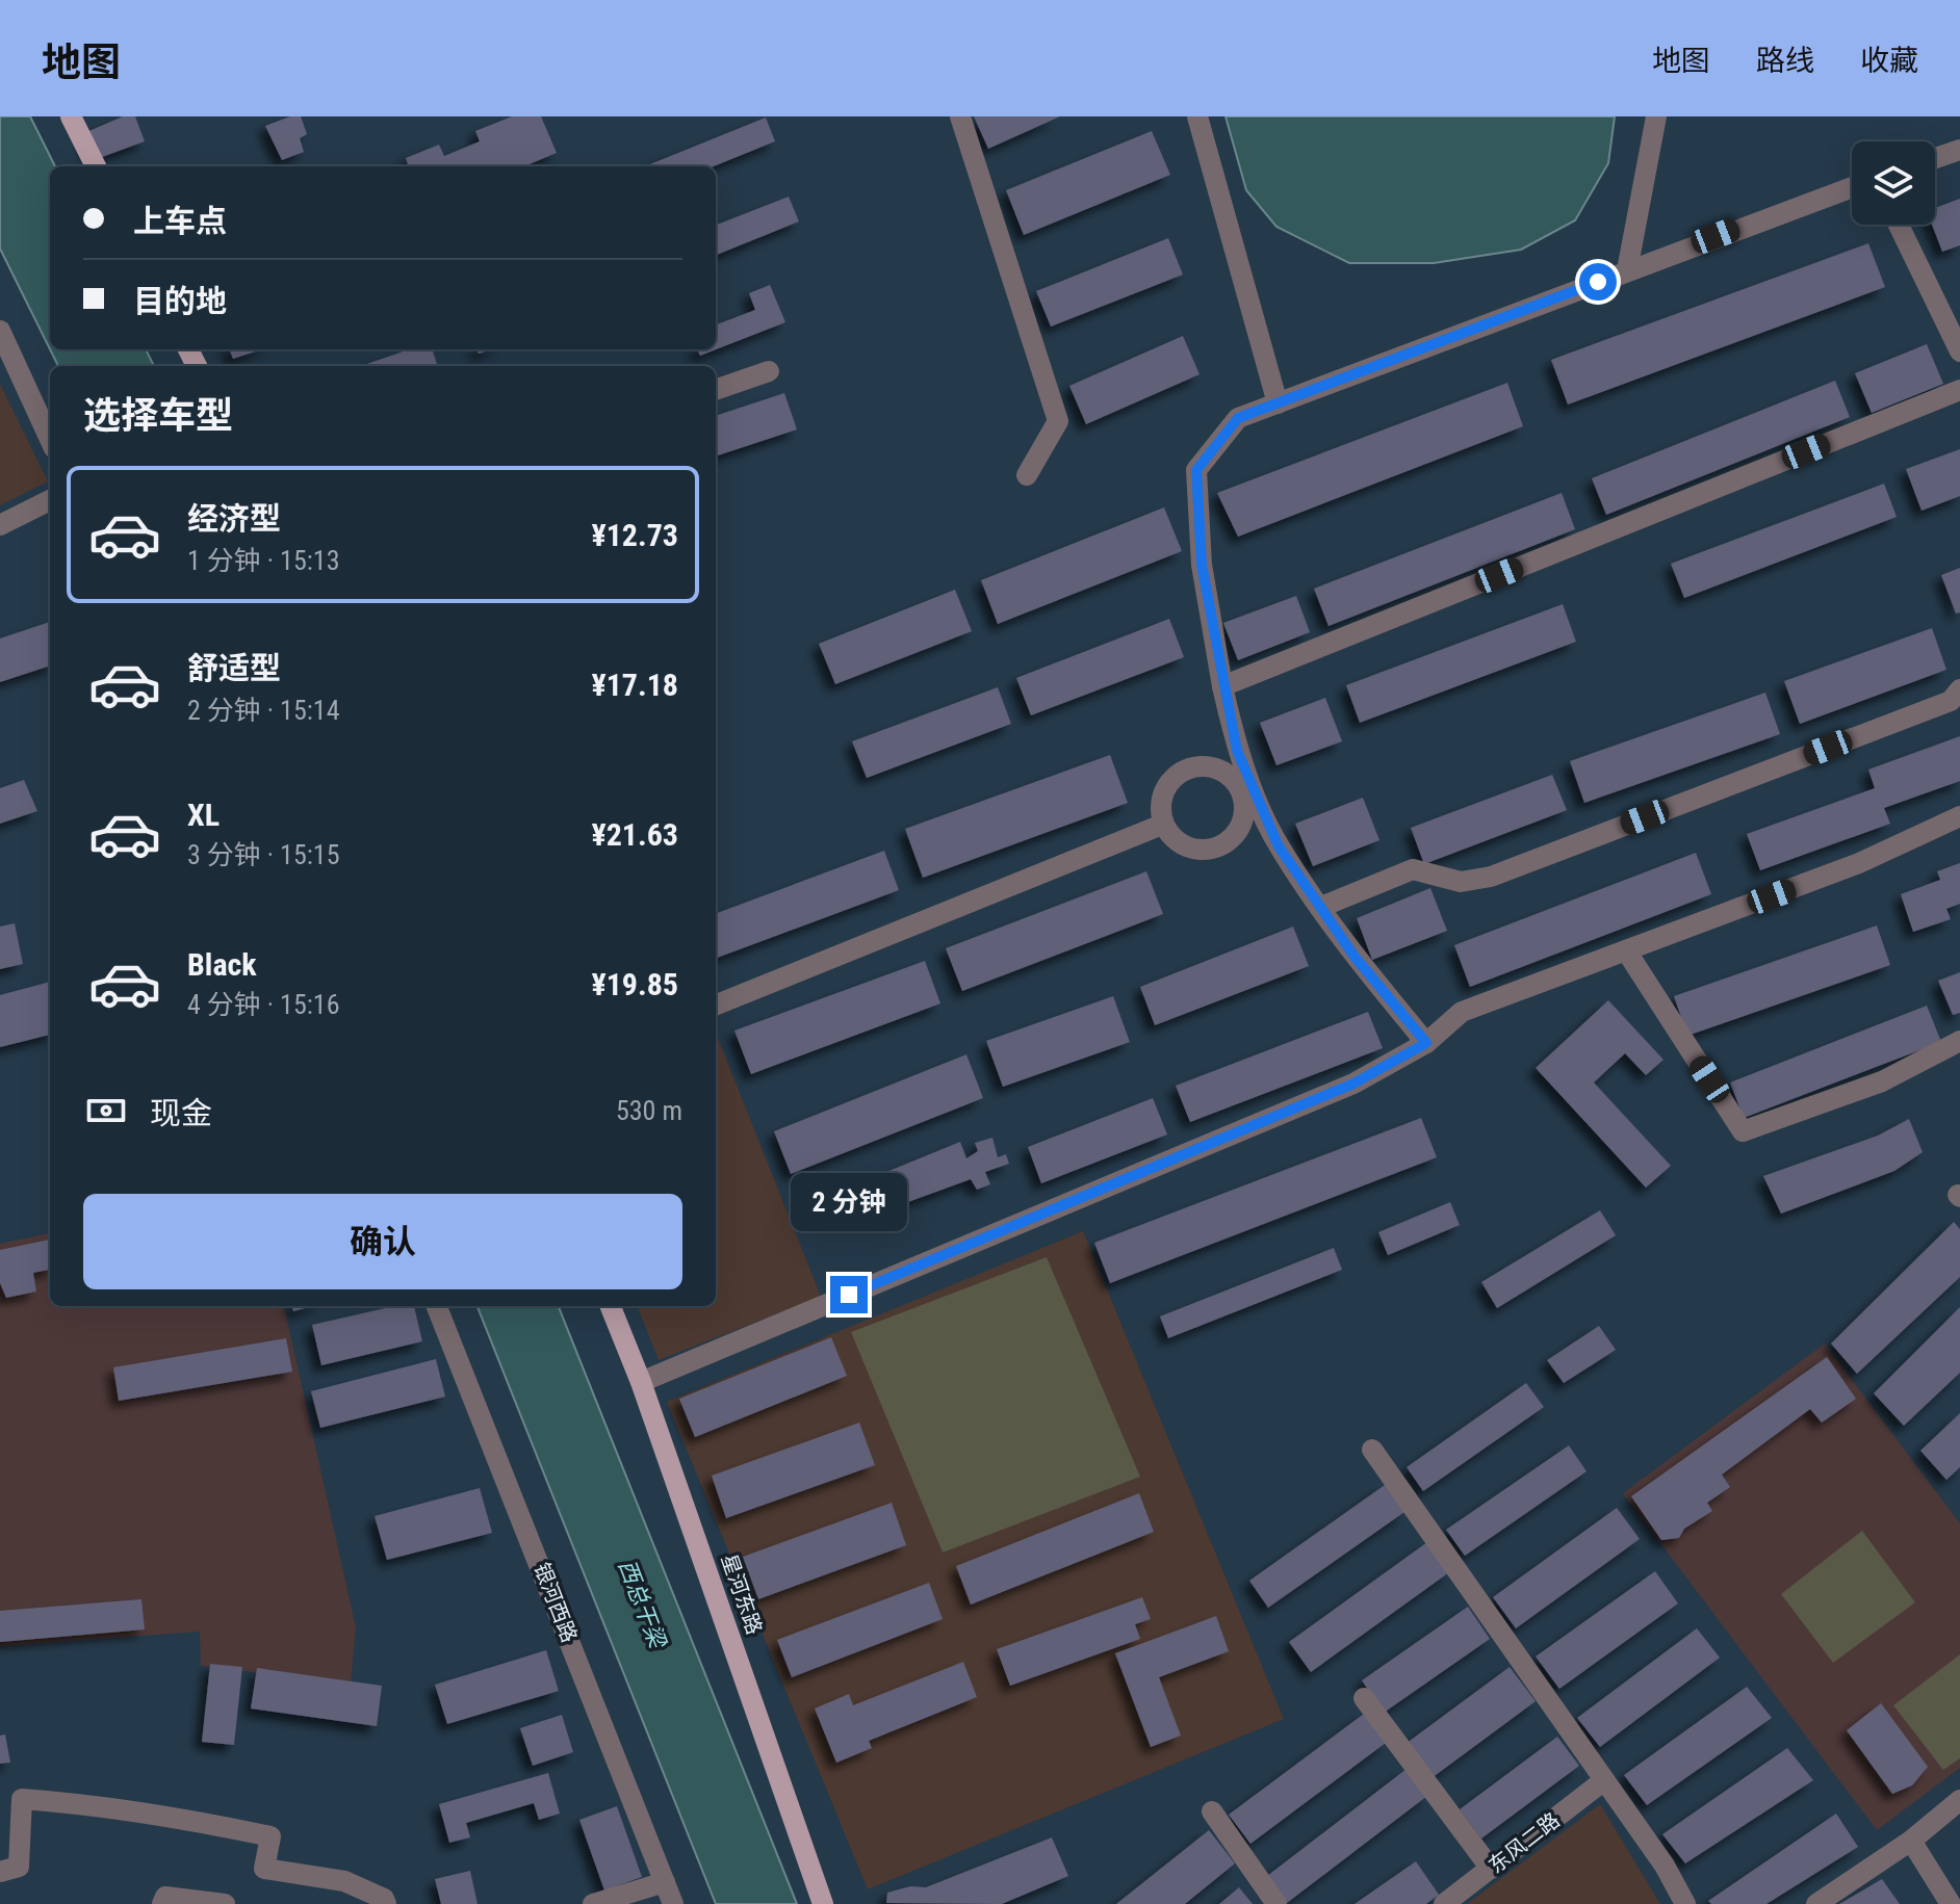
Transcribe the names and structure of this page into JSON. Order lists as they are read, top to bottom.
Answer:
{
  "streets": {
    "main road": ["星河东路"],
    "street": ["银河西路", "东风二路"]
  },
  "water": ["西总干梁"],
  "page": {
    "header": "地图",
    "nav": ["地图", "路线", "收藏"],
    "banner": ["上车点", "目的地"],
    "heading": "选择车型",
    "list": [
      {
        "name": "经济型",
        "note": "1 分钟 · 15:13",
        "value": "¥12.73"
      },
      {
        "name": "舒适型",
        "note": "2 分钟 · 15:14",
        "value": "¥17.18"
      },
      {
        "name": "XL",
        "note": "3 分钟 · 15:15",
        "value": "¥21.63"
      },
      {
        "name": "Black",
        "note": "4 分钟 · 15:16",
        "value": "¥19.85"
      }
    ],
    "pay": ["现金", "530 m"],
    "bubble": "2 分钟",
    "buttons": "确认"
  }
}
